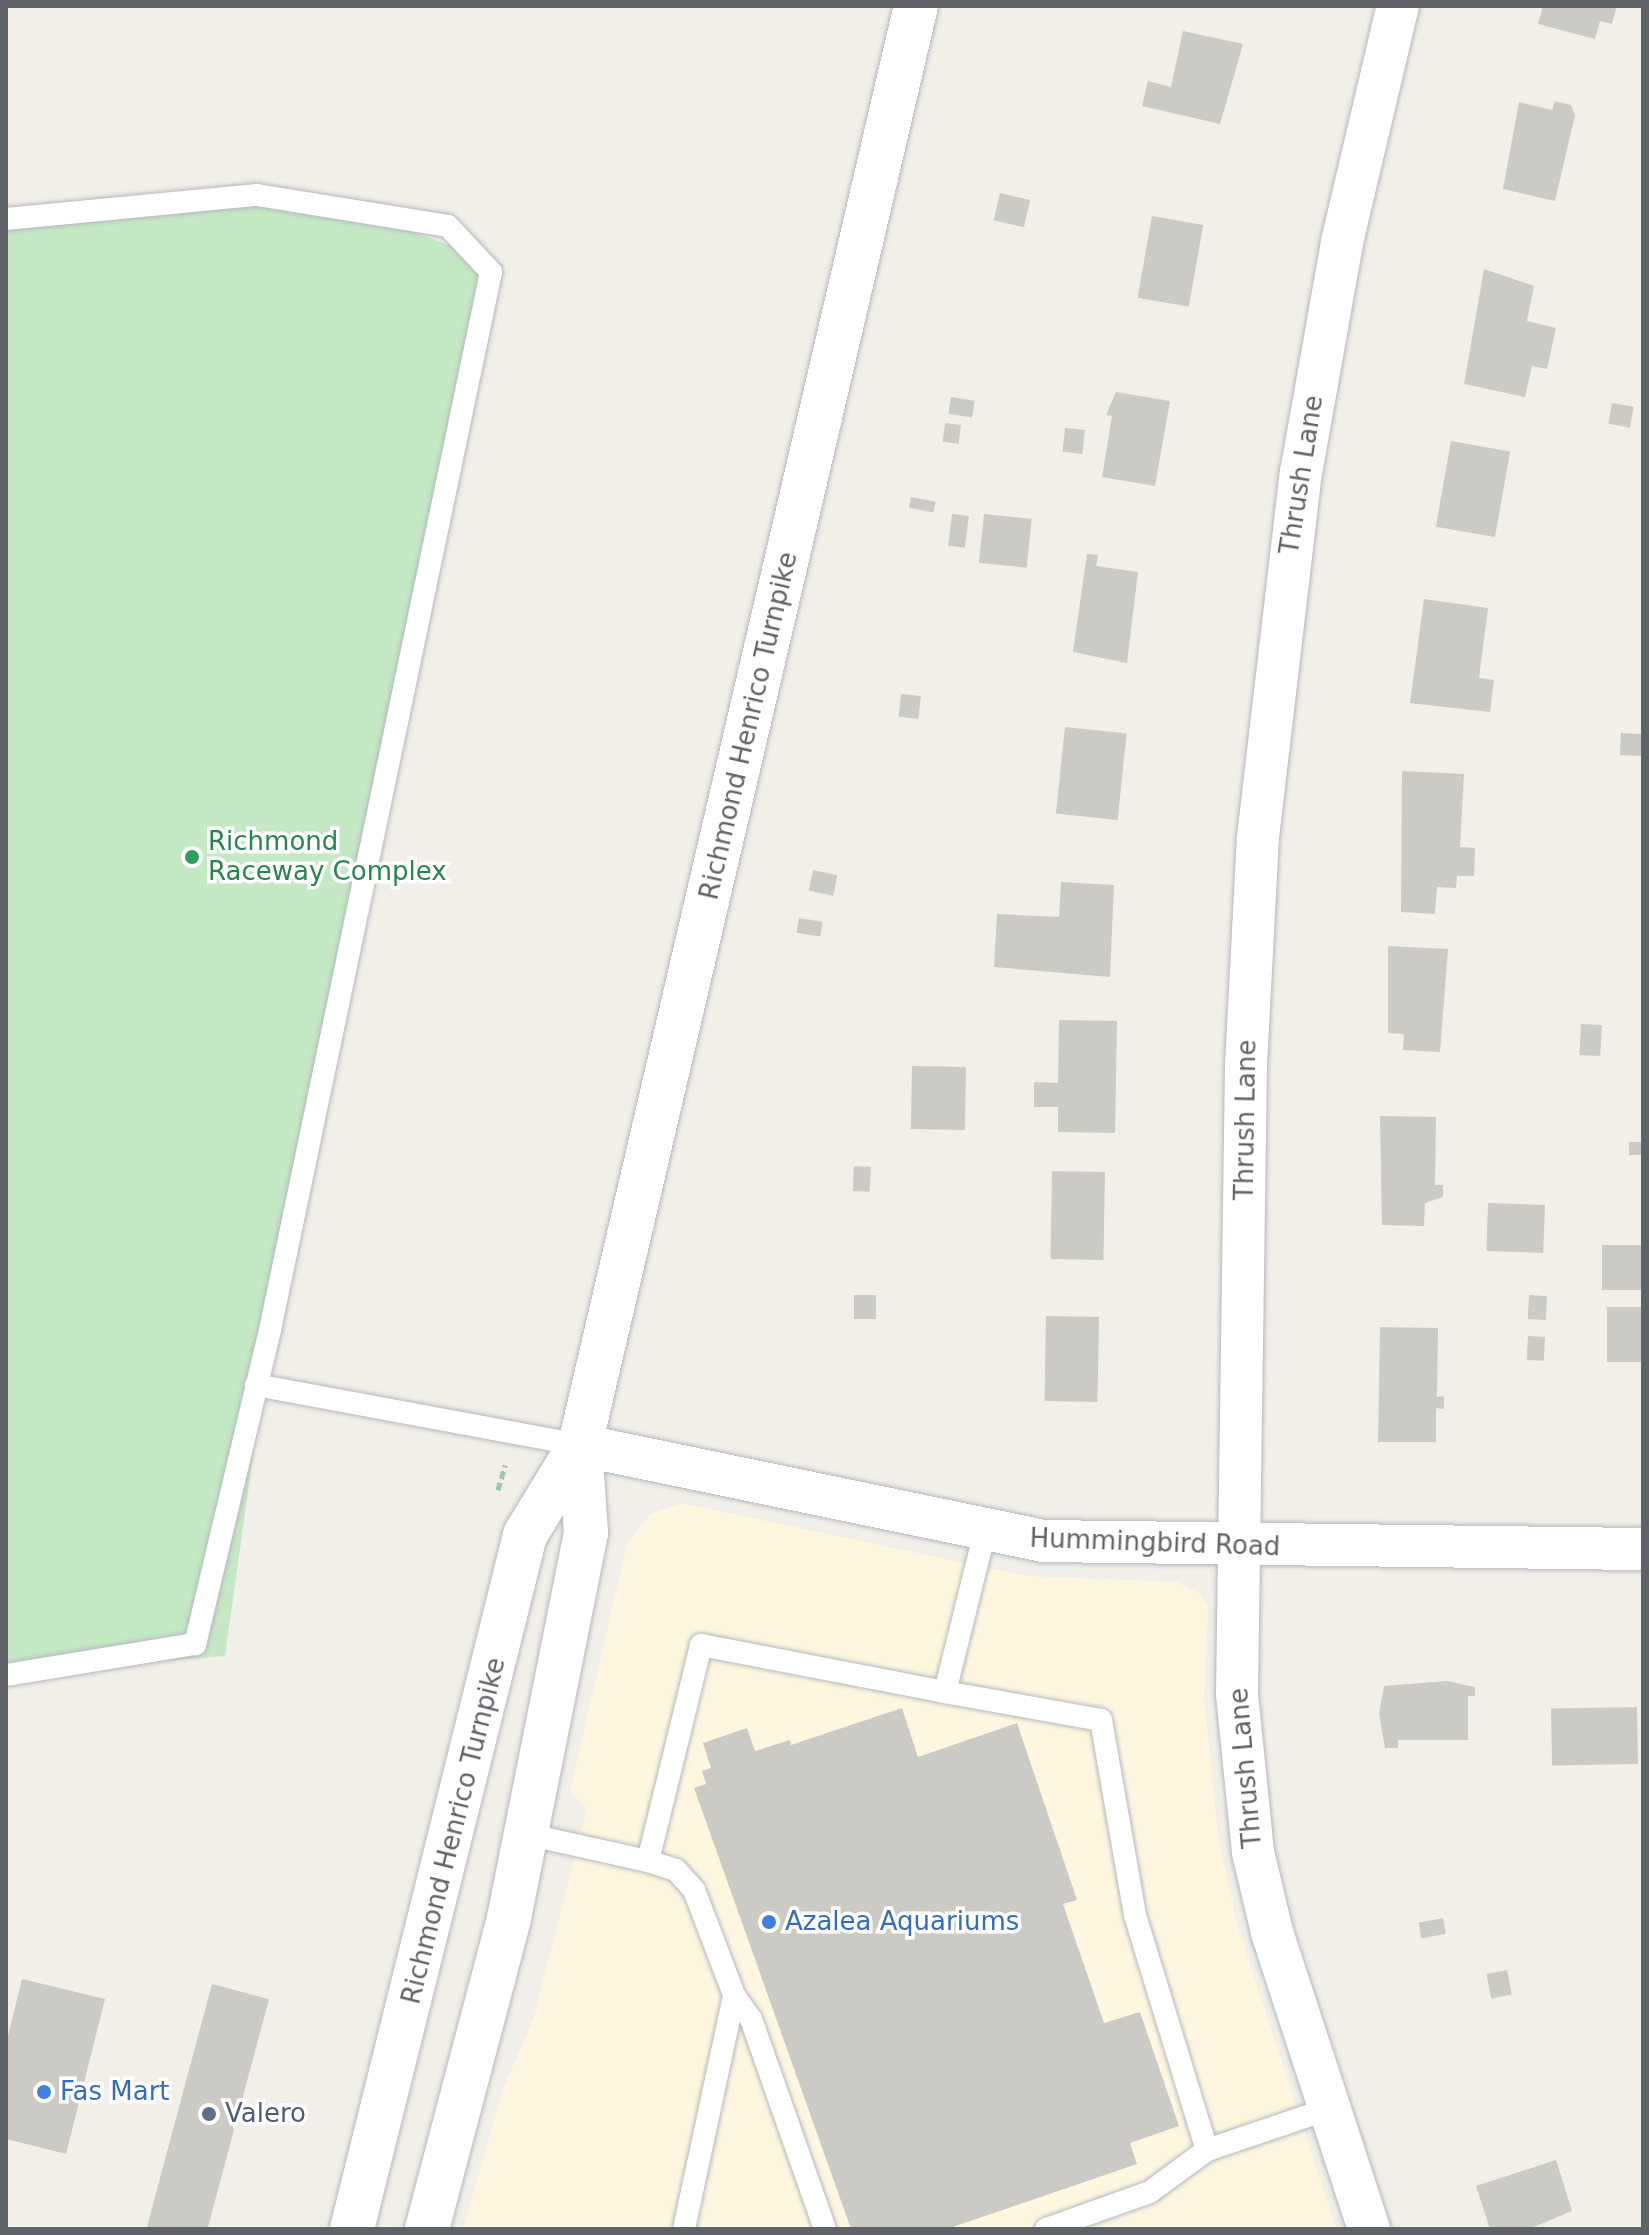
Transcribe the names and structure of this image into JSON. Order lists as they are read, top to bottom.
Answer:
{
  "streets": {
    "main road": ["Richmond Henrico Turnpike"],
    "street": ["Thrush Lane", "Hummingbird Road"]
  },
  "crossings": [
    ["Thrush Lane", "Hummingbird Road"],
    ["Richmond Henrico Turnpike", "Hummingbird Road"]
  ],
  "places": [
    "Richmond Raceway Complex",
    "Azalea Aquariums",
    "Fas Mart",
    "Valero"
  ]
}
